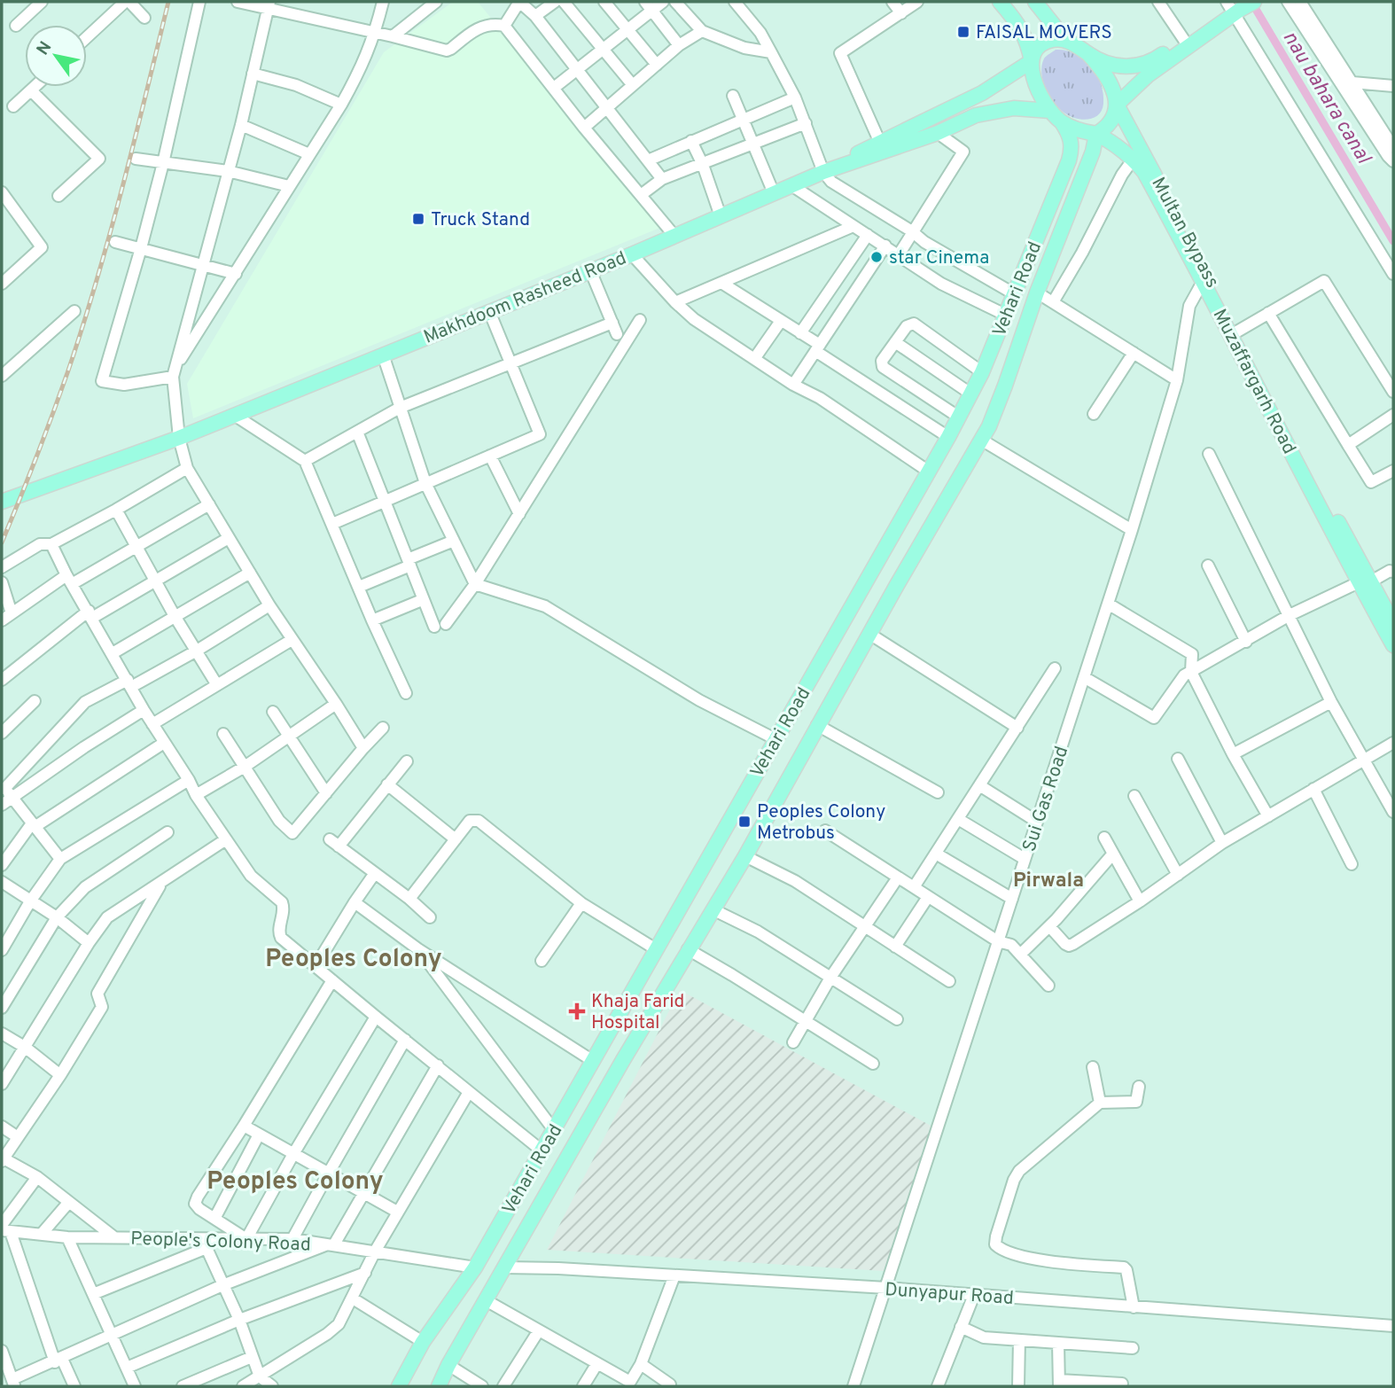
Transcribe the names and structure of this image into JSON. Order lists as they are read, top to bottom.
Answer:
{
  "streets": {
    "main road": [
      "Multan Bypass",
      "Vehari Road",
      "Makhdoom Rasheed Road",
      "Muzaffargarh Road"
    ],
    "street": ["Sui Gas Road", "People's Colony Road", "Dunyapur Road"]
  },
  "crossings": [
    ["Multan Bypass", "Vehari Road"],
    ["Multan Bypass", "Makhdoom Rasheed Road"],
    ["Multan Bypass", "Muzaffargarh Road"],
    ["Vehari Road", "Makhdoom Rasheed Road"],
    ["Vehari Road", "Muzaffargarh Road"],
    ["Vehari Road", "People's Colony Road"],
    ["Vehari Road", "Dunyapur Road"],
    ["Makhdoom Rasheed Road", "Muzaffargarh Road"],
    ["Muzaffargarh Road", "Sui Gas Road"],
    ["Sui Gas Road", "Dunyapur Road"]
  ],
  "districts": ["Pirwala", "Peoples Colony", "Peoples Colony"],
  "water": ["nau bahara canal"],
  "places": {
    "transit": ["FAISAL MOVERS", "Truck Stand", "Peoples Colony Metrobus"],
    "other": ["star Cinema"],
    "health": ["Khaja Farid Hospital"]
  },
  "north": "top left"
}
